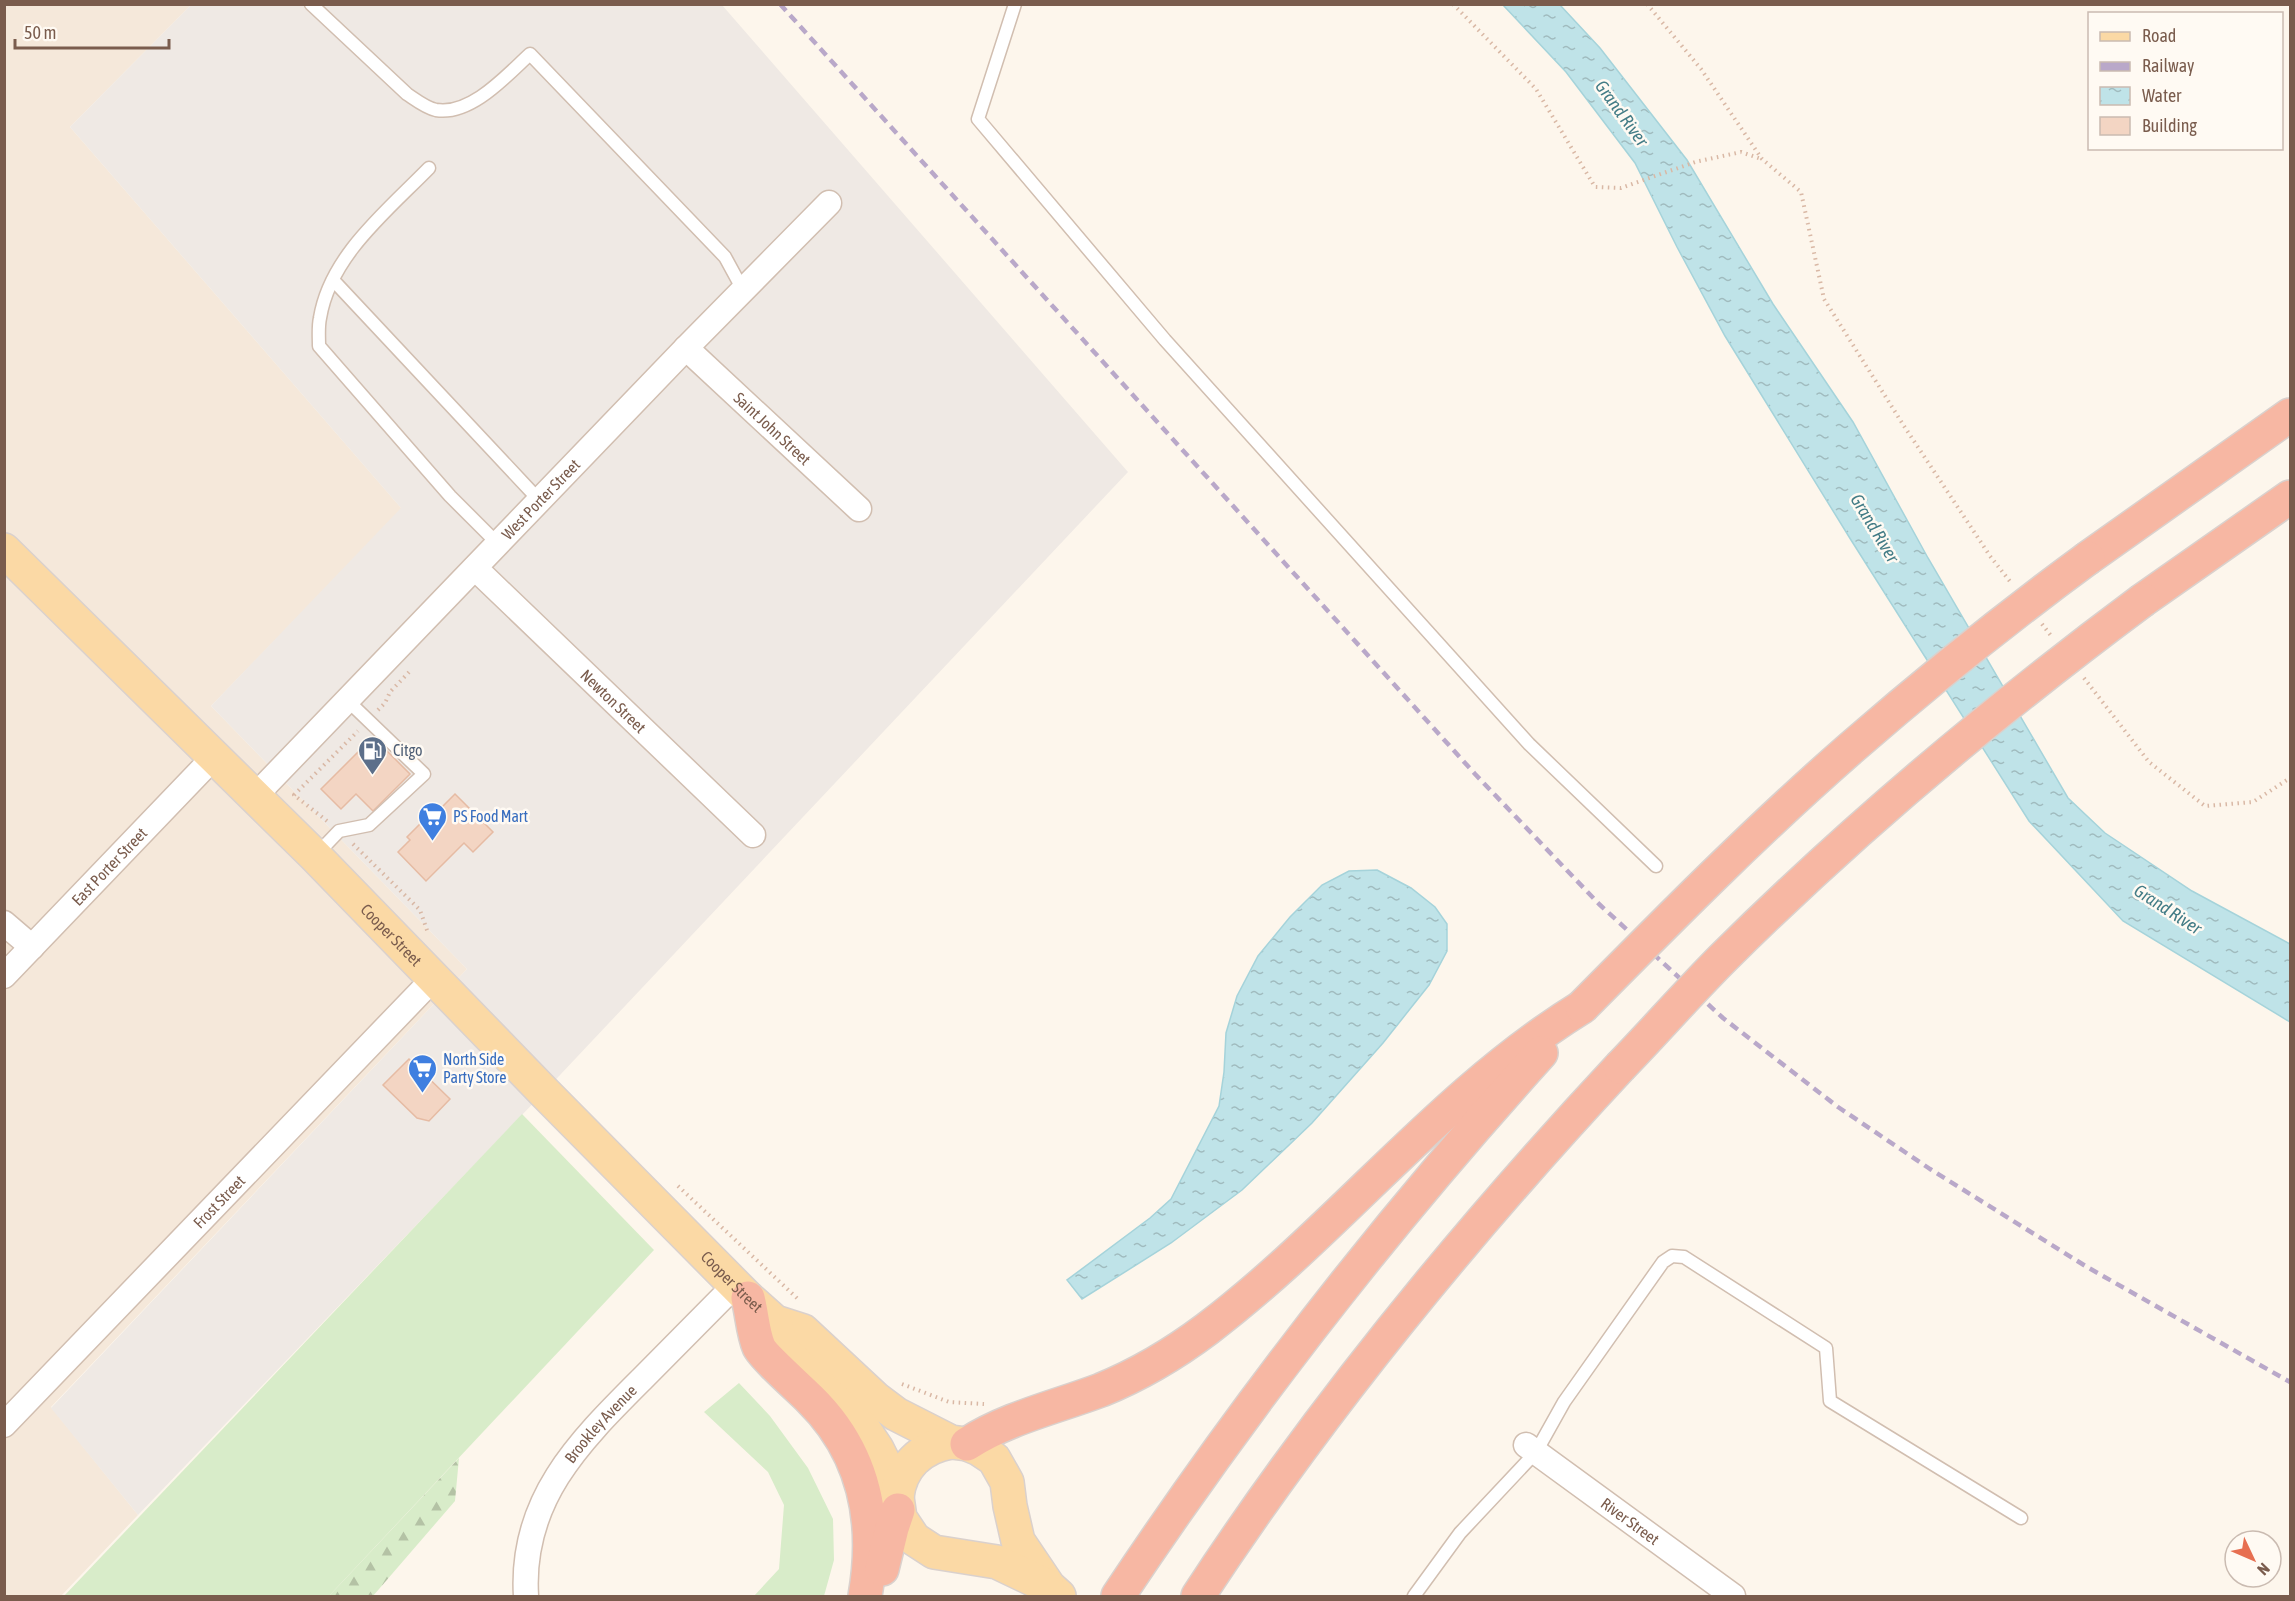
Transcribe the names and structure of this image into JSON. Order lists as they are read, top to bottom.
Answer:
{
  "streets": {
    "main road": ["Cooper Street"],
    "street": [
      "Saint John Street",
      "West Porter Street",
      "Newton Street",
      "East Porter Street",
      "Frost Street",
      "Brookley Avenue",
      "River Street"
    ]
  },
  "crossings": [
    ["Saint John Street", "West Porter Street"],
    ["West Porter Street", "Newton Street"],
    ["West Porter Street", "Cooper Street"],
    ["East Porter Street", "Cooper Street"],
    ["Cooper Street", "Frost Street"],
    ["Cooper Street", "Brookley Avenue"]
  ],
  "water": ["Grand River"],
  "places": {
    "fuel station": ["Citgo"],
    "supermarket": ["PS Food Mart", "North Side Party Store"]
  },
  "legend": [
    "Road",
    "Railway",
    "Water",
    "Building"
  ],
  "scale_bar": "50 m",
  "north": "bottom right"
}
